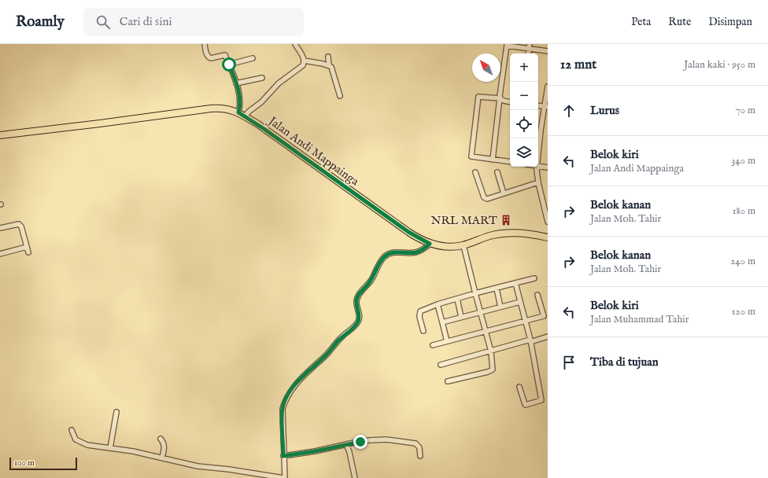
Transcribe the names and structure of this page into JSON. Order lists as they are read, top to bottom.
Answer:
{
  "streets": {
    "main road": ["Jalan Andi Mappainga"]
  },
  "places": {
    "building": ["NRL MART"]
  },
  "scale_bar": "100 m",
  "north": "top left",
  "page": {
    "header": "Roamly",
    "search": "Cari di sini",
    "nav": ["Peta", "Rute", "Disimpan"],
    "heading": ["12 mnt", "Jalan kaki · 950 m"],
    "map_buttons": ["+", "−"],
    "list": [
      ["Lurus", "70 m"],
      ["Belok kiri", "Jalan Andi Mappainga", "340 m"],
      ["Belok kanan", "Jalan Moh. Tahir", "180 m"],
      ["Belok kanan", "Jalan Moh. Tahir", "240 m"],
      ["Belok kiri", "Jalan Muhammad Tahir", "120 m"],
      "Tiba di tujuan"
    ],
    "scale": "100 m"
  }
}
